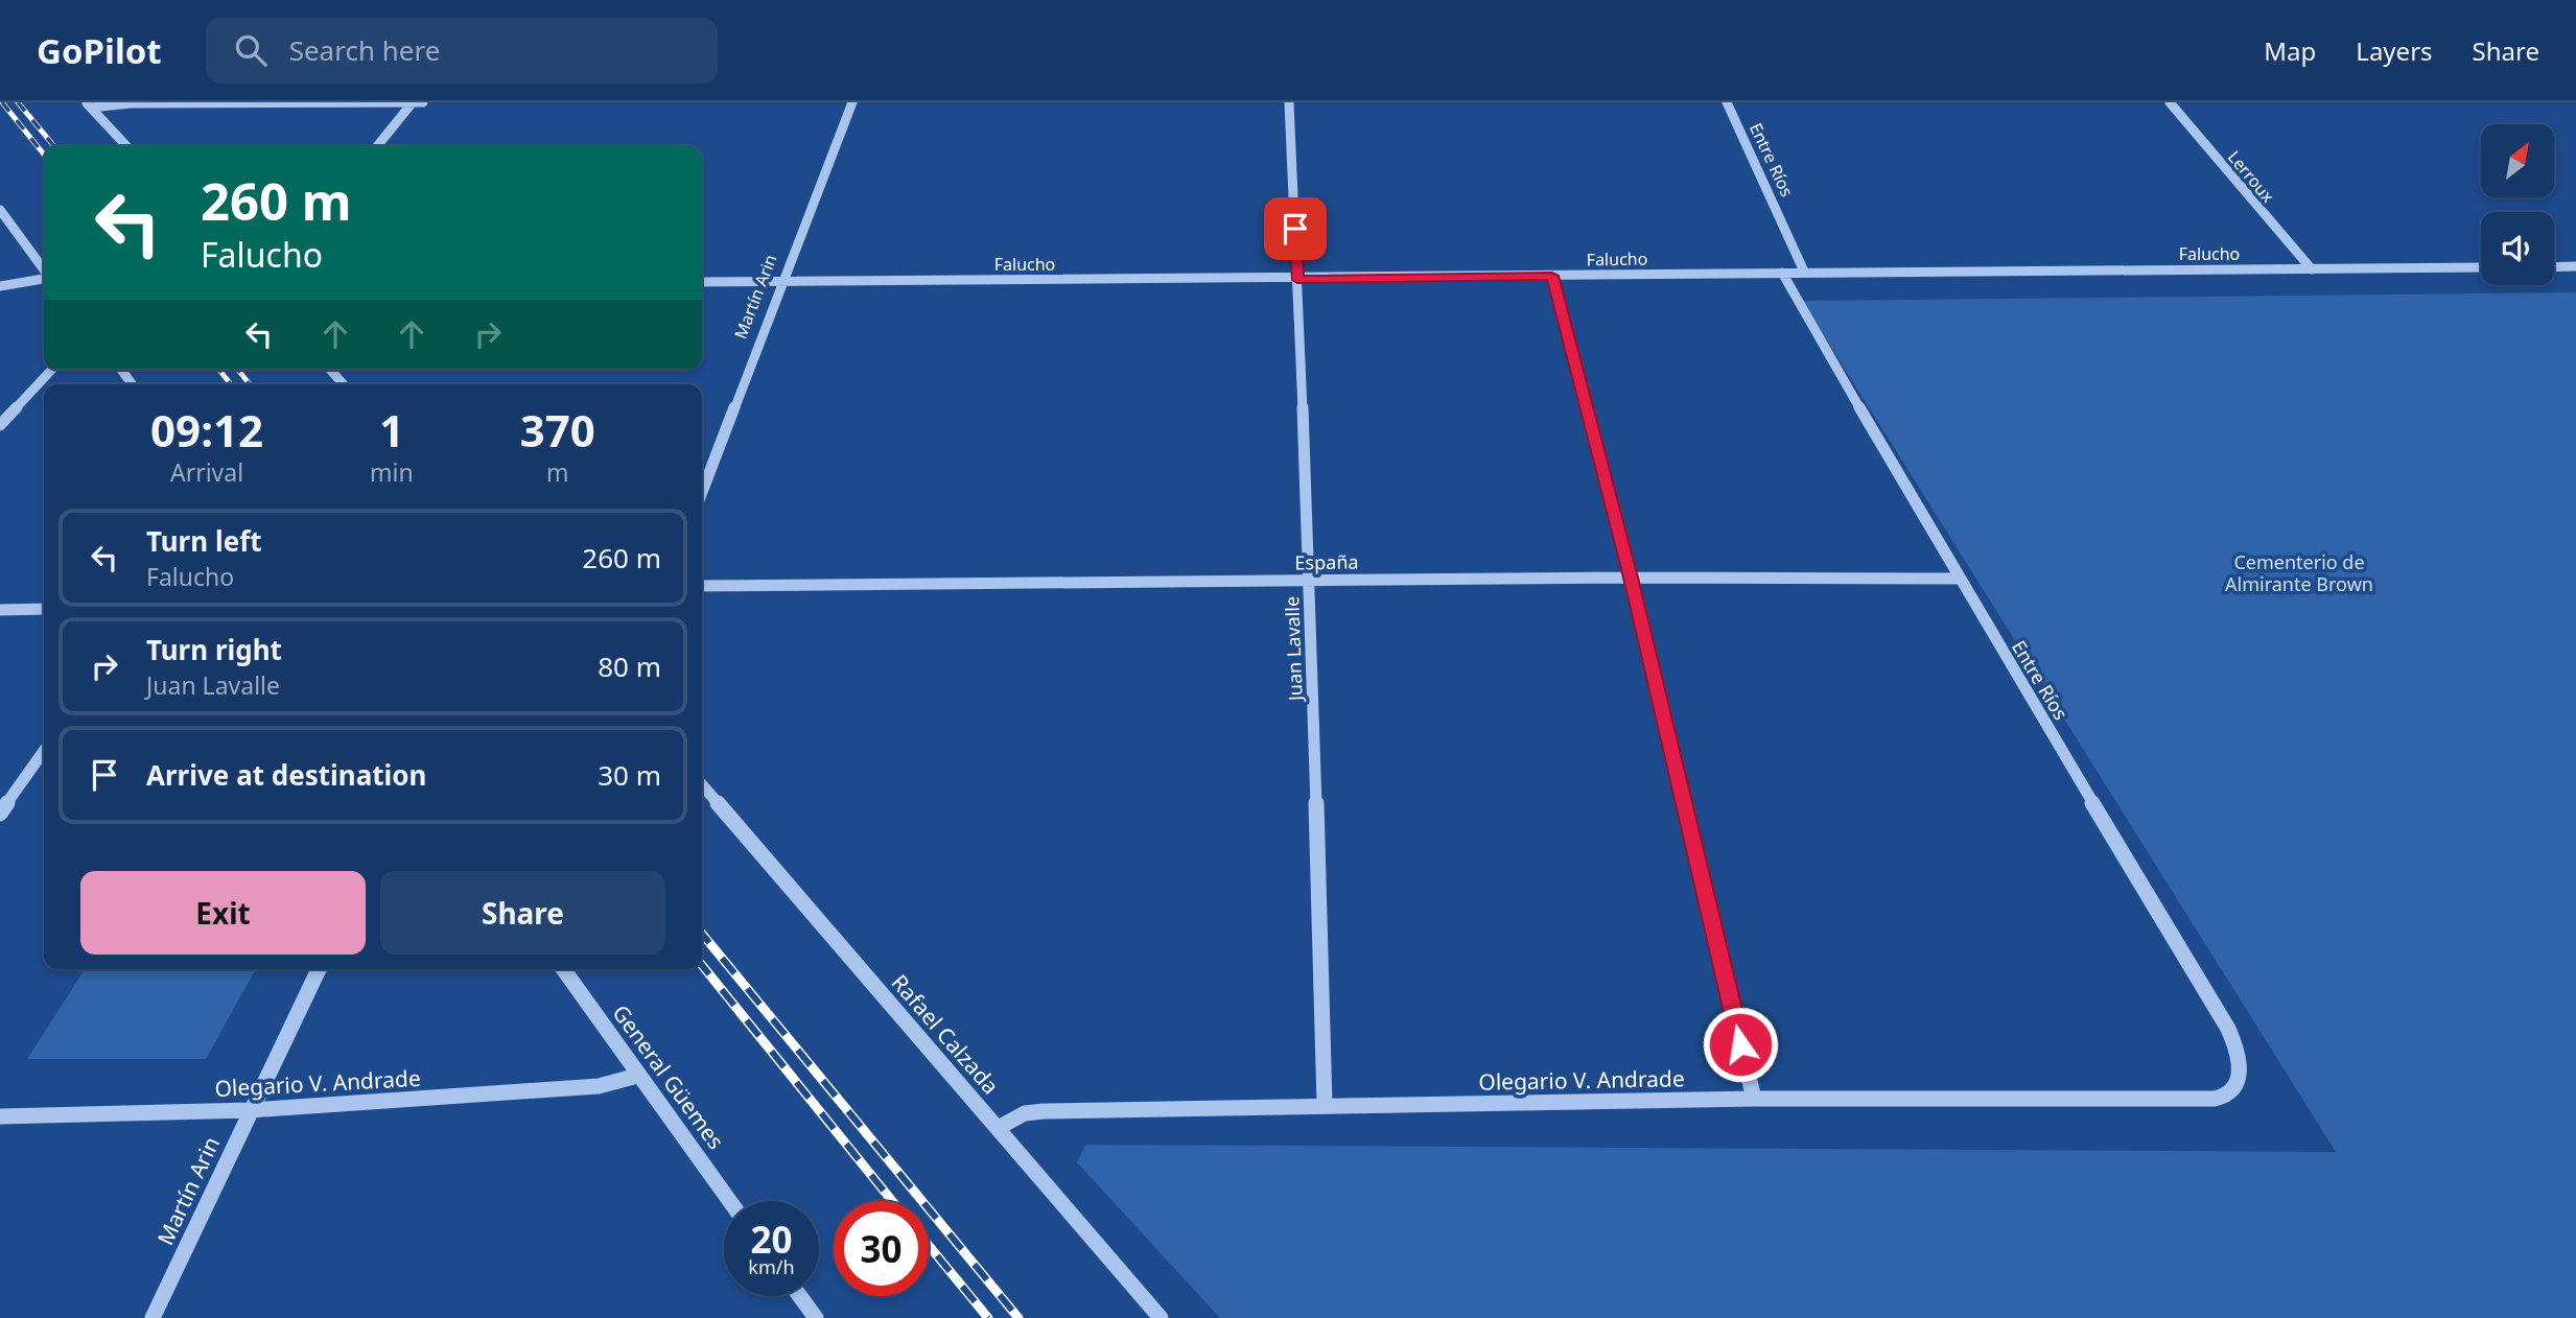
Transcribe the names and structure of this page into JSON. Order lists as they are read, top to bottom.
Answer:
{
  "streets": {
    "street": [
      "Entre Ríos",
      "Lerroux",
      "Falucho",
      "Martín Arin",
      "España",
      "Juan Lavalle",
      "Rafael Calzada",
      "General Güemes",
      "Olegario V. Andrade"
    ]
  },
  "crossings": [
    ["Entre Ríos", "Falucho"],
    ["Entre Ríos", "España"],
    ["Entre Ríos", "Olegario V. Andrade"],
    ["Lerroux", "Falucho"],
    ["Falucho", "Martín Arin"],
    ["Falucho", "Juan Lavalle"],
    ["Martín Arin", "Olegario V. Andrade"],
    ["España", "Juan Lavalle"],
    ["Juan Lavalle", "Olegario V. Andrade"],
    ["Rafael Calzada", "Olegario V. Andrade"],
    ["General Güemes", "Olegario V. Andrade"]
  ],
  "parks": ["Cementerio de Almirante Brown"],
  "north": "top right",
  "page": {
    "header": "GoPilot",
    "search": "Search here",
    "nav": ["Map", "Layers", "Share"],
    "turn": ["260 m", "Falucho"],
    "eta": [
      "09:12",
      "Arrival",
      "1",
      "min",
      "370",
      "m"
    ],
    "list": [
      {
        "name": "Turn left",
        "note": "Falucho",
        "value": "260 m"
      },
      {
        "name": "Turn right",
        "note": "Juan Lavalle",
        "value": "80 m"
      },
      {
        "name": "Arrive at destination",
        "value": "30 m"
      }
    ],
    "buttons": ["Exit", "Share"],
    "speed": "20 km/h",
    "limit": "30"
  }
}
